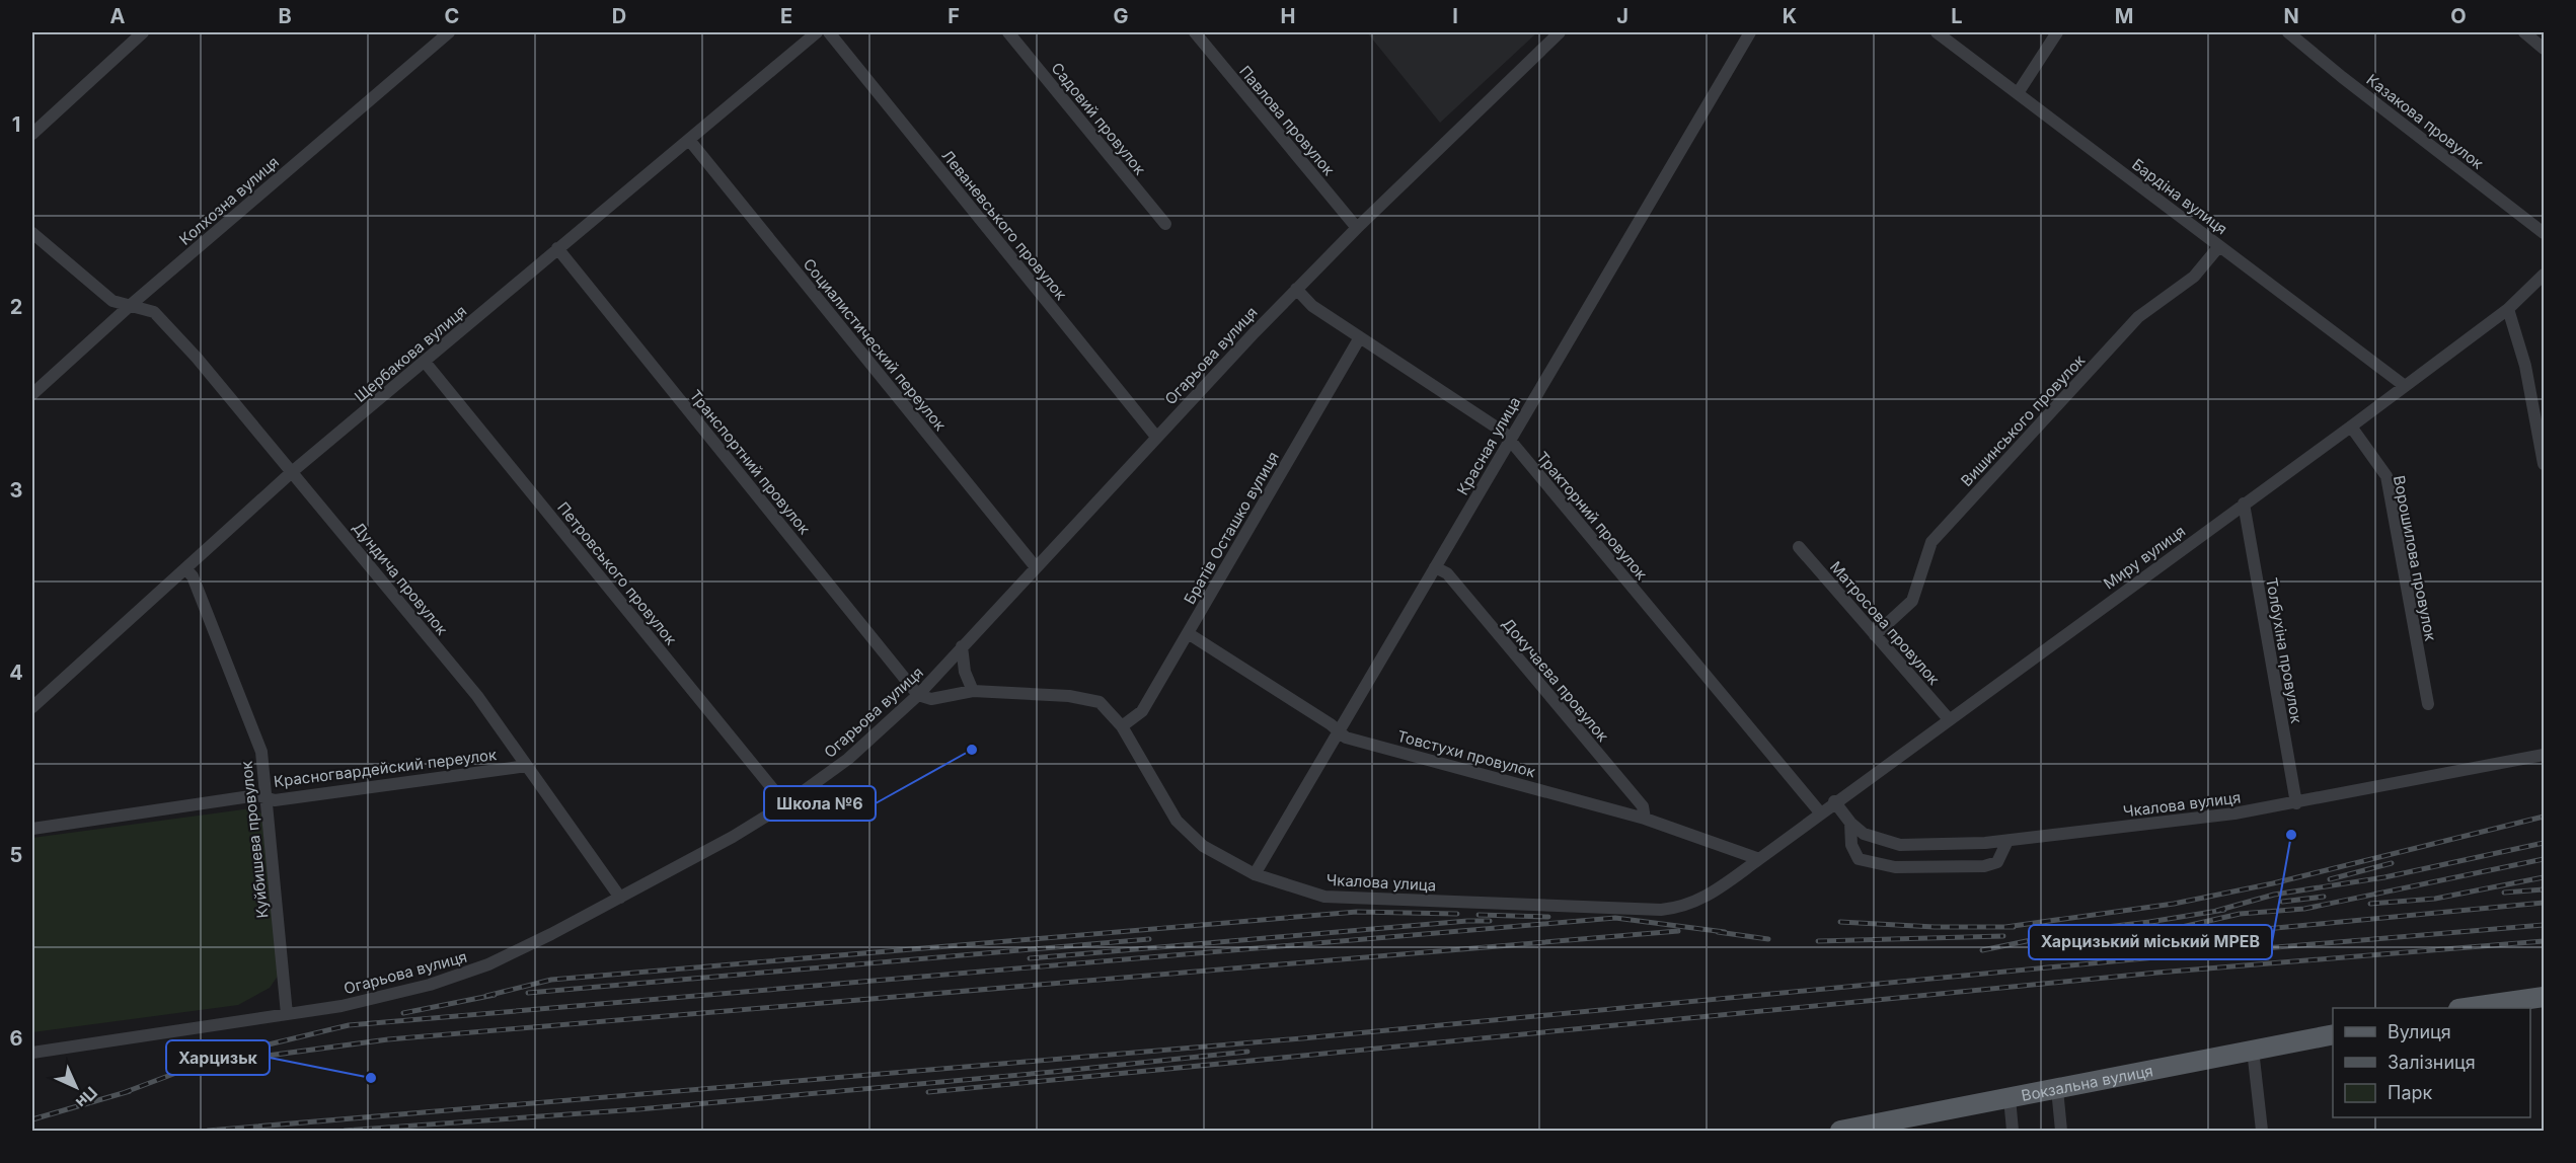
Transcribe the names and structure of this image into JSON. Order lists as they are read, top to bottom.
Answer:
{
  "streets": {
    "main road": ["Вокзальна вулиця"],
    "street": [
      "Садовий провулок",
      "Павлова провулок",
      "Казакова провулок",
      "Бардіна вулиця",
      "Колхозна вулиця",
      "Леваневського провулок",
      "Социалистический переулок",
      "Щербакова вулиця",
      "Огарьова вулиця",
      "Вишинського провулок",
      "Красная улица",
      "Транспортний провулок",
      "Тракторний провулок",
      "Братів Осташко вулиця",
      "Миру вулиця",
      "Ворошилова провулок",
      "Петровського провулок",
      "Дундича провулок",
      "Матросова провулок",
      "Толбухіна провулок",
      "Докучаєва провулок",
      "Товстухи провулок",
      "Красногвардейский переулок",
      "Чкалова вулиця",
      "Куйбишева провулок",
      "Чкалова улица"
    ]
  },
  "crossings": [
    ["Павлова провулок", "Огарьова вулиця"],
    ["Бардіна вулиця", "Вишинського провулок"],
    ["Бардіна вулиця", "Миру вулиця"],
    ["Колхозна вулиця", "Дундича провулок"],
    ["Леваневського провулок", "Огарьова вулиця"],
    ["Социалистический переулок", "Щербакова вулиця"],
    ["Социалистический переулок", "Огарьова вулиця"],
    ["Щербакова вулиця", "Транспортний провулок"],
    ["Щербакова вулиця", "Петровського провулок"],
    ["Щербакова вулиця", "Дундича провулок"],
    ["Щербакова вулиця", "Куйбишева провулок"],
    ["Огарьова вулиця", "Транспортний провулок"],
    ["Огарьова вулиця", "Тракторний провулок"],
    ["Огарьова вулиця", "Петровського провулок"],
    ["Огарьова вулиця", "Дундича провулок"],
    ["Огарьова вулиця", "Куйбишева провулок"],
    ["Огарьова вулиця", "Чкалова улица"],
    ["Вишинського провулок", "Матросова провулок"],
    ["Красная улица", "Тракторний провулок"],
    ["Красная улица", "Докучаєва провулок"],
    ["Красная улица", "Товстухи провулок"],
    ["Красная улица", "Чкалова улица"],
    ["Транспортний провулок", "Чкалова улица"],
    ["Тракторний провулок", "Братів Осташко вулиця"],
    ["Тракторний провулок", "Миру вулиця"],
    ["Братів Осташко вулиця", "Товстухи провулок"],
    ["Братів Осташко вулиця", "Чкалова улица"],
    ["Миру вулиця", "Ворошилова провулок"],
    ["Миру вулиця", "Матросова провулок"],
    ["Миру вулиця", "Толбухіна провулок"],
    ["Миру вулиця", "Товстухи провулок"],
    ["Миру вулиця", "Чкалова вулиця"],
    ["Миру вулиця", "Чкалова улица"],
    ["Дундича провулок", "Красногвардейский переулок"],
    ["Толбухіна провулок", "Чкалова вулиця"],
    ["Докучаєва провулок", "Товстухи провулок"],
    ["Товстухи провулок", "Чкалова улица"],
    ["Красногвардейский переулок", "Куйбишева провулок"]
  ],
  "places": ["Школа №6", "Харцизький міський МРЕВ", "Харцизьк"],
  "legend": ["Вулиця", "Залізниця", "Парк"],
  "north": "bottom right",
  "grid": {
    "columns": [
      "A",
      "B",
      "C",
      "D",
      "E",
      "F",
      "G",
      "H",
      "I",
      "J",
      "K",
      "L",
      "M",
      "N",
      "O"
    ],
    "rows": [
      "1",
      "2",
      "3",
      "4",
      "5",
      "6"
    ]
  }
}
